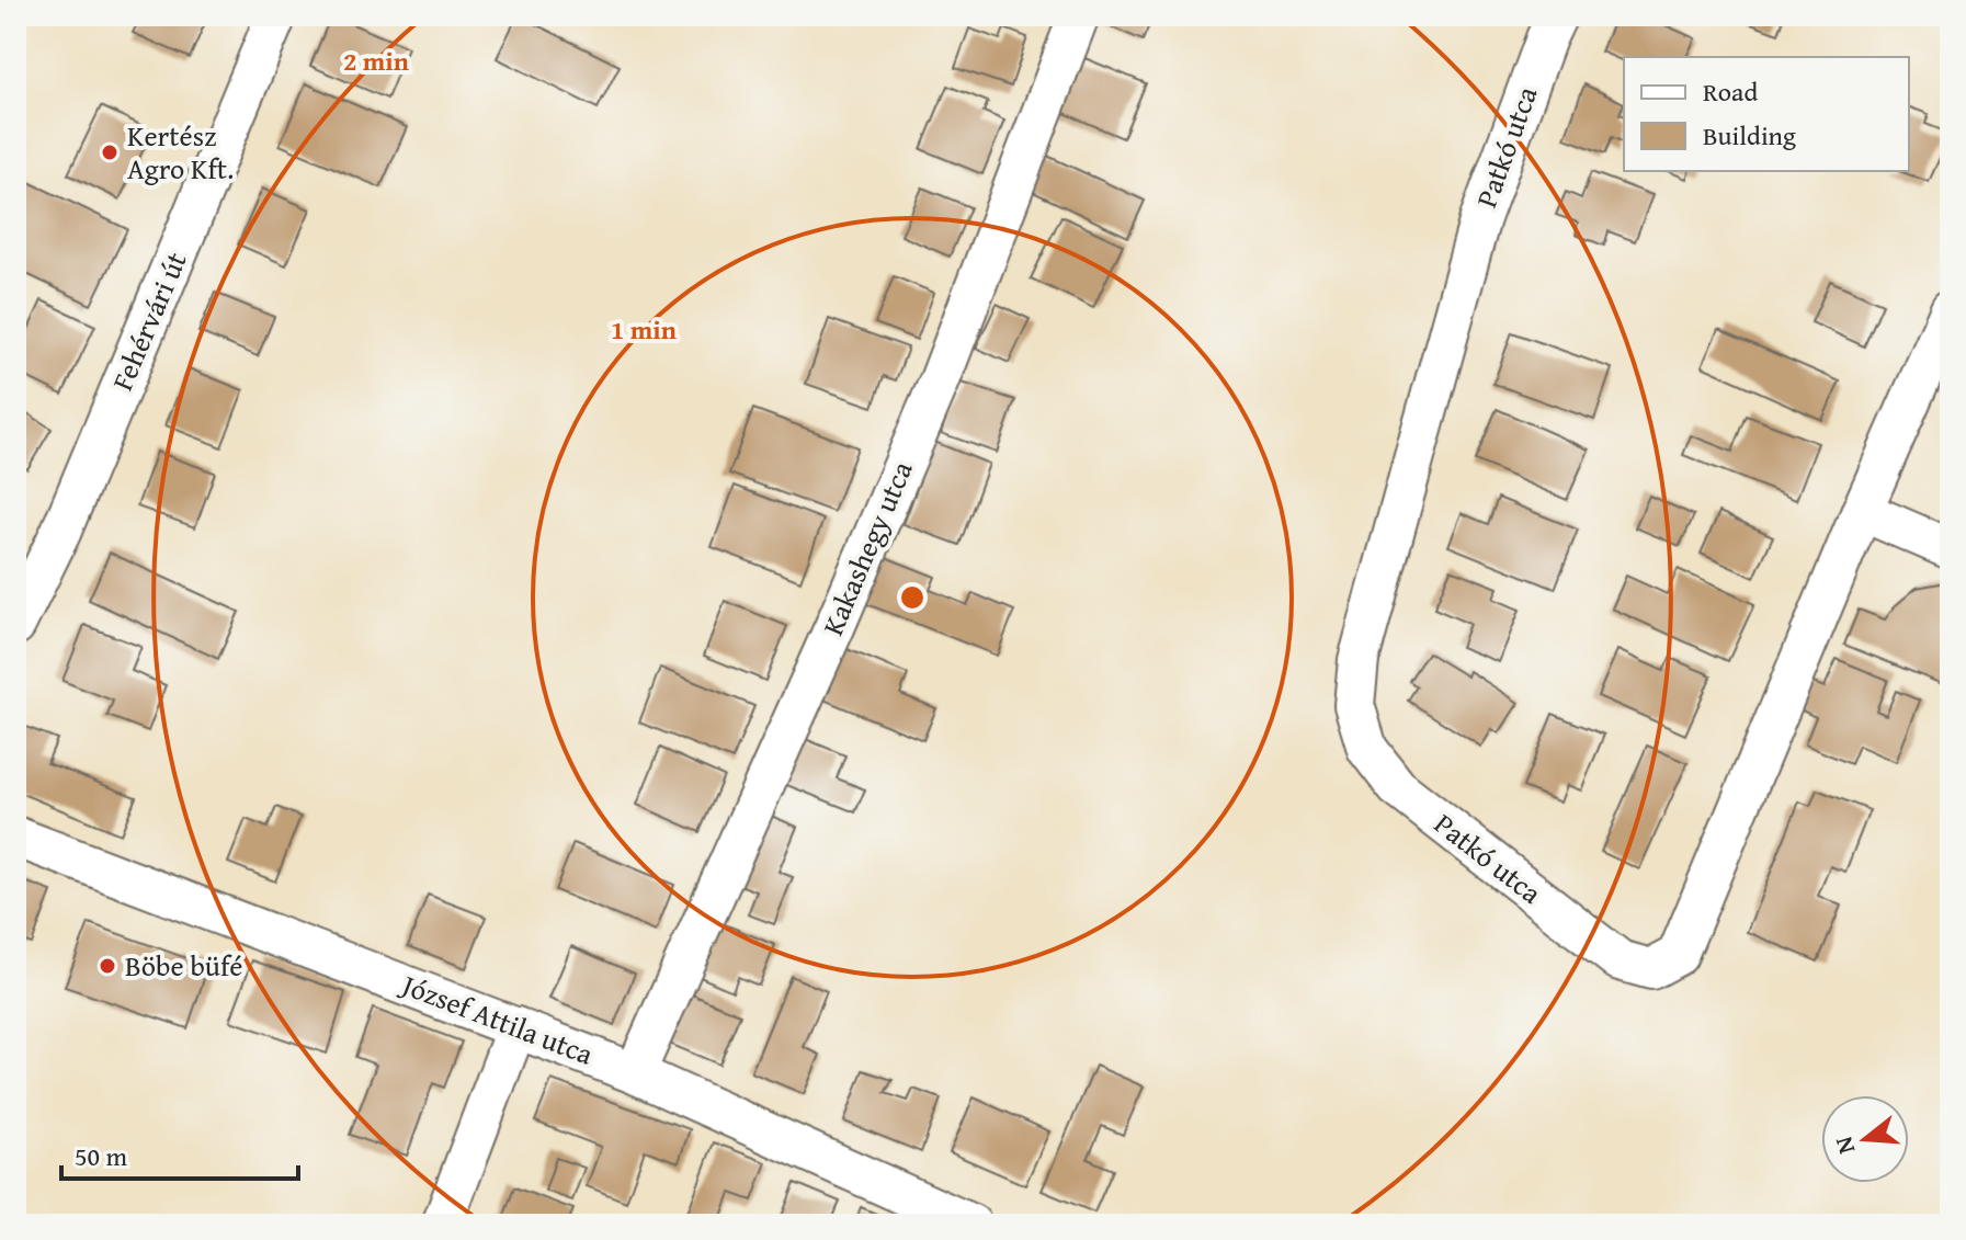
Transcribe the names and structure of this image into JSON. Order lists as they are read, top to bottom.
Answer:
{
  "streets": {
    "street": [
      "Patkó utca",
      "Fehérvári út",
      "Kakashegy utca",
      "József Attila utca"
    ]
  },
  "crossings": [
    ["Kakashegy utca", "József Attila utca"]
  ],
  "places": ["Kertész Agro Kft.", "Böbe büfé"],
  "legend": ["Road", "Building"],
  "scale_bar": "50 m",
  "north": "left",
  "rings": ["2 min", "1 min"]
}
